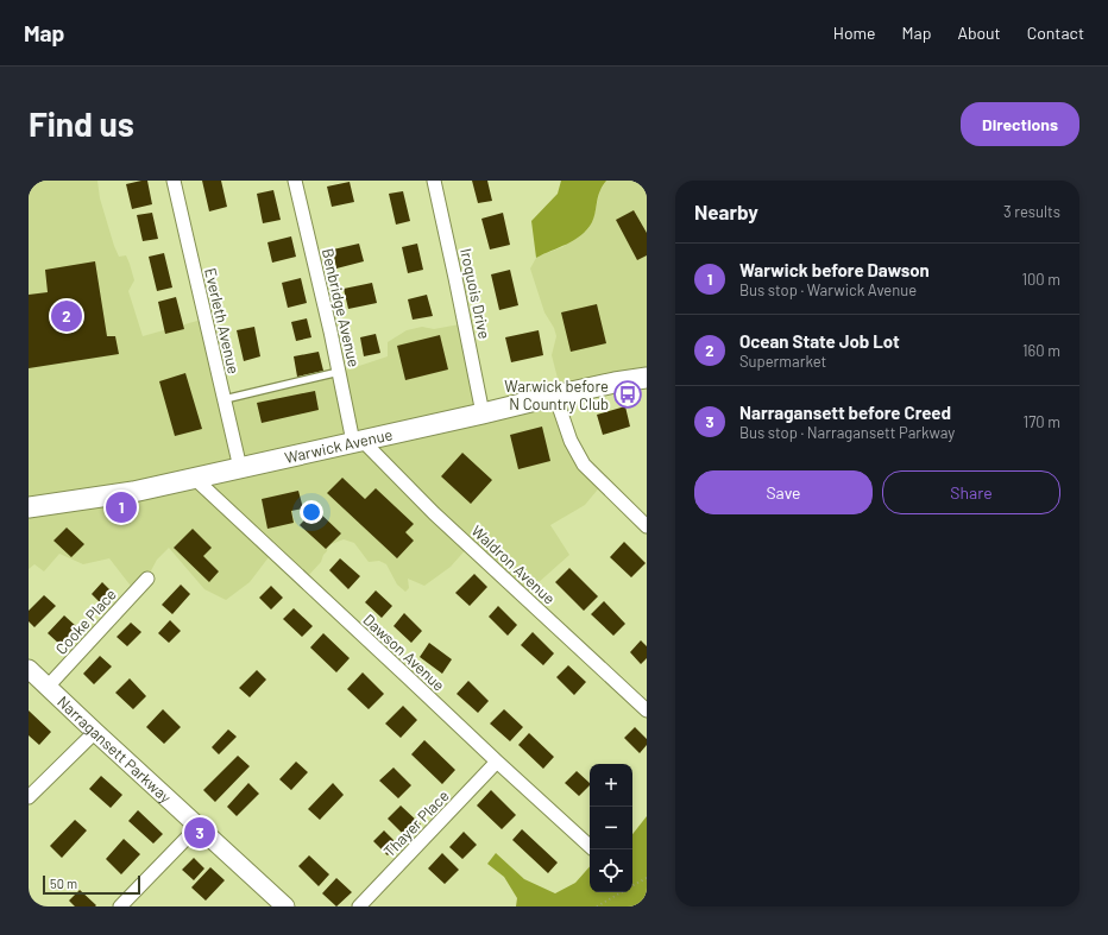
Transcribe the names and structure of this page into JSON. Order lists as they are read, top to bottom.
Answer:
{
  "streets": {
    "main road": ["Warwick Avenue"],
    "street": [
      "Iroquois Drive",
      "Benbridge Avenue",
      "Everleth Avenue",
      "Waldron Avenue",
      "Cooke Place",
      "Dawson Avenue",
      "Narragansett Parkway",
      "Thayer Place"
    ]
  },
  "crossings": [
    ["Iroquois Drive", "Warwick Avenue"],
    ["Benbridge Avenue", "Warwick Avenue"],
    ["Benbridge Avenue", "Waldron Avenue"],
    ["Everleth Avenue", "Warwick Avenue"],
    ["Warwick Avenue", "Waldron Avenue"],
    ["Warwick Avenue", "Dawson Avenue"],
    ["Cooke Place", "Narragansett Parkway"],
    ["Dawson Avenue", "Thayer Place"]
  ],
  "places": {
    "bus stop": ["Warwick before N Country Club"]
  },
  "scale_bar": "50 m",
  "page": {
    "header": "Map",
    "nav": [
      "Home",
      "Map",
      "About",
      "Contact"
    ],
    "buttons": [
      "Directions",
      ["Save", "Share"]
    ],
    "title": "Find us",
    "heading": ["Nearby", "3 results"],
    "list": [
      {
        "mark": "1",
        "name": "Warwick before Dawson",
        "note": "Bus stop · Warwick Avenue",
        "value": "100 m"
      },
      {
        "mark": "2",
        "name": "Ocean State Job Lot",
        "note": "Supermarket",
        "value": "160 m"
      },
      {
        "mark": "3",
        "name": "Narragansett before Creed",
        "note": "Bus stop · Narragansett Parkway",
        "value": "170 m"
      }
    ],
    "pins": ["2", "1", "3"],
    "map_buttons": ["+", "−"],
    "scale": "50 m"
  }
}
